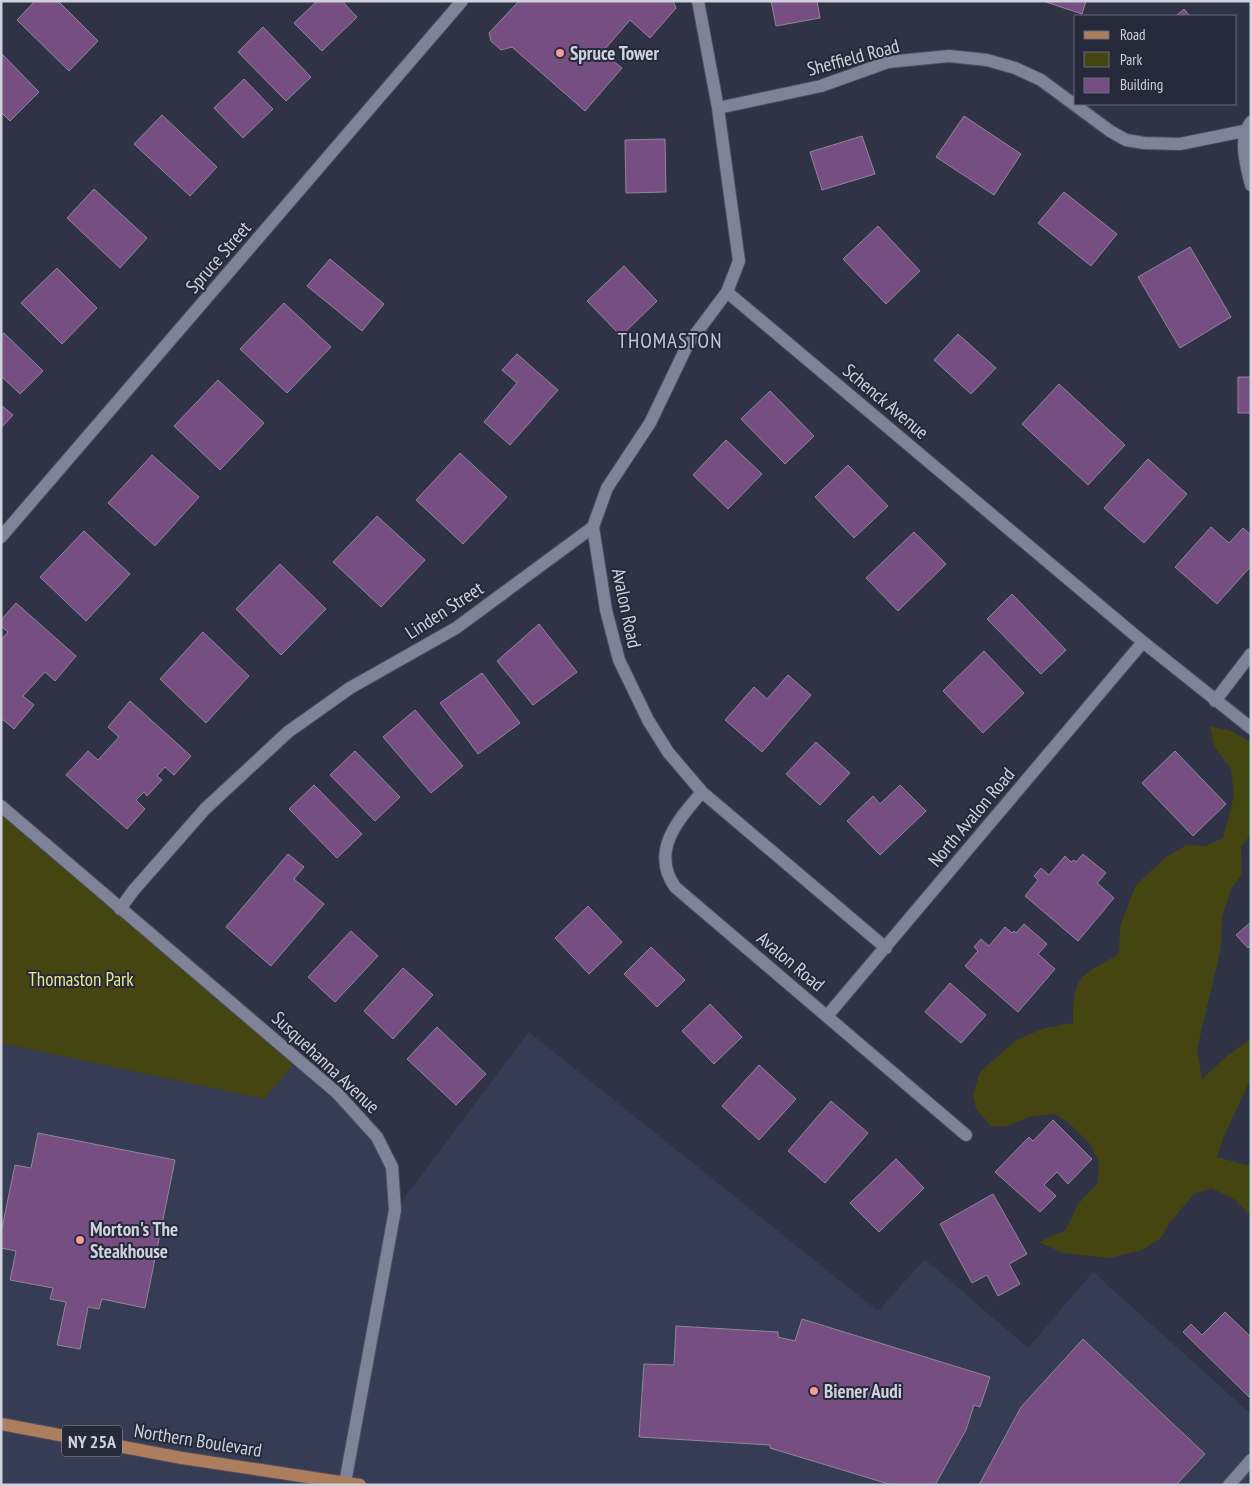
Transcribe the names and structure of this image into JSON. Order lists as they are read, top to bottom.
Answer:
{
  "streets": {
    "main road": ["Northern Boulevard", "NY 25A"],
    "street": [
      "Sheffield Road",
      "Spruce Street",
      "Schenck Avenue",
      "Avalon Road",
      "Linden Street",
      "North Avalon Road",
      "Susquehanna Avenue"
    ]
  },
  "crossings": [
    ["Schenck Avenue", "North Avalon Road"],
    ["Avalon Road", "Linden Street"],
    ["Avalon Road", "North Avalon Road"],
    ["Linden Street", "Susquehanna Avenue"],
    ["Susquehanna Avenue", "Northern Boulevard"]
  ],
  "districts": ["THOMASTON"],
  "parks": ["Thomaston Park"],
  "places": ["Spruce Tower", "Morton's The Steakhouse", "Biener Audi"],
  "legend": ["Road", "Park", "Building"]
}
